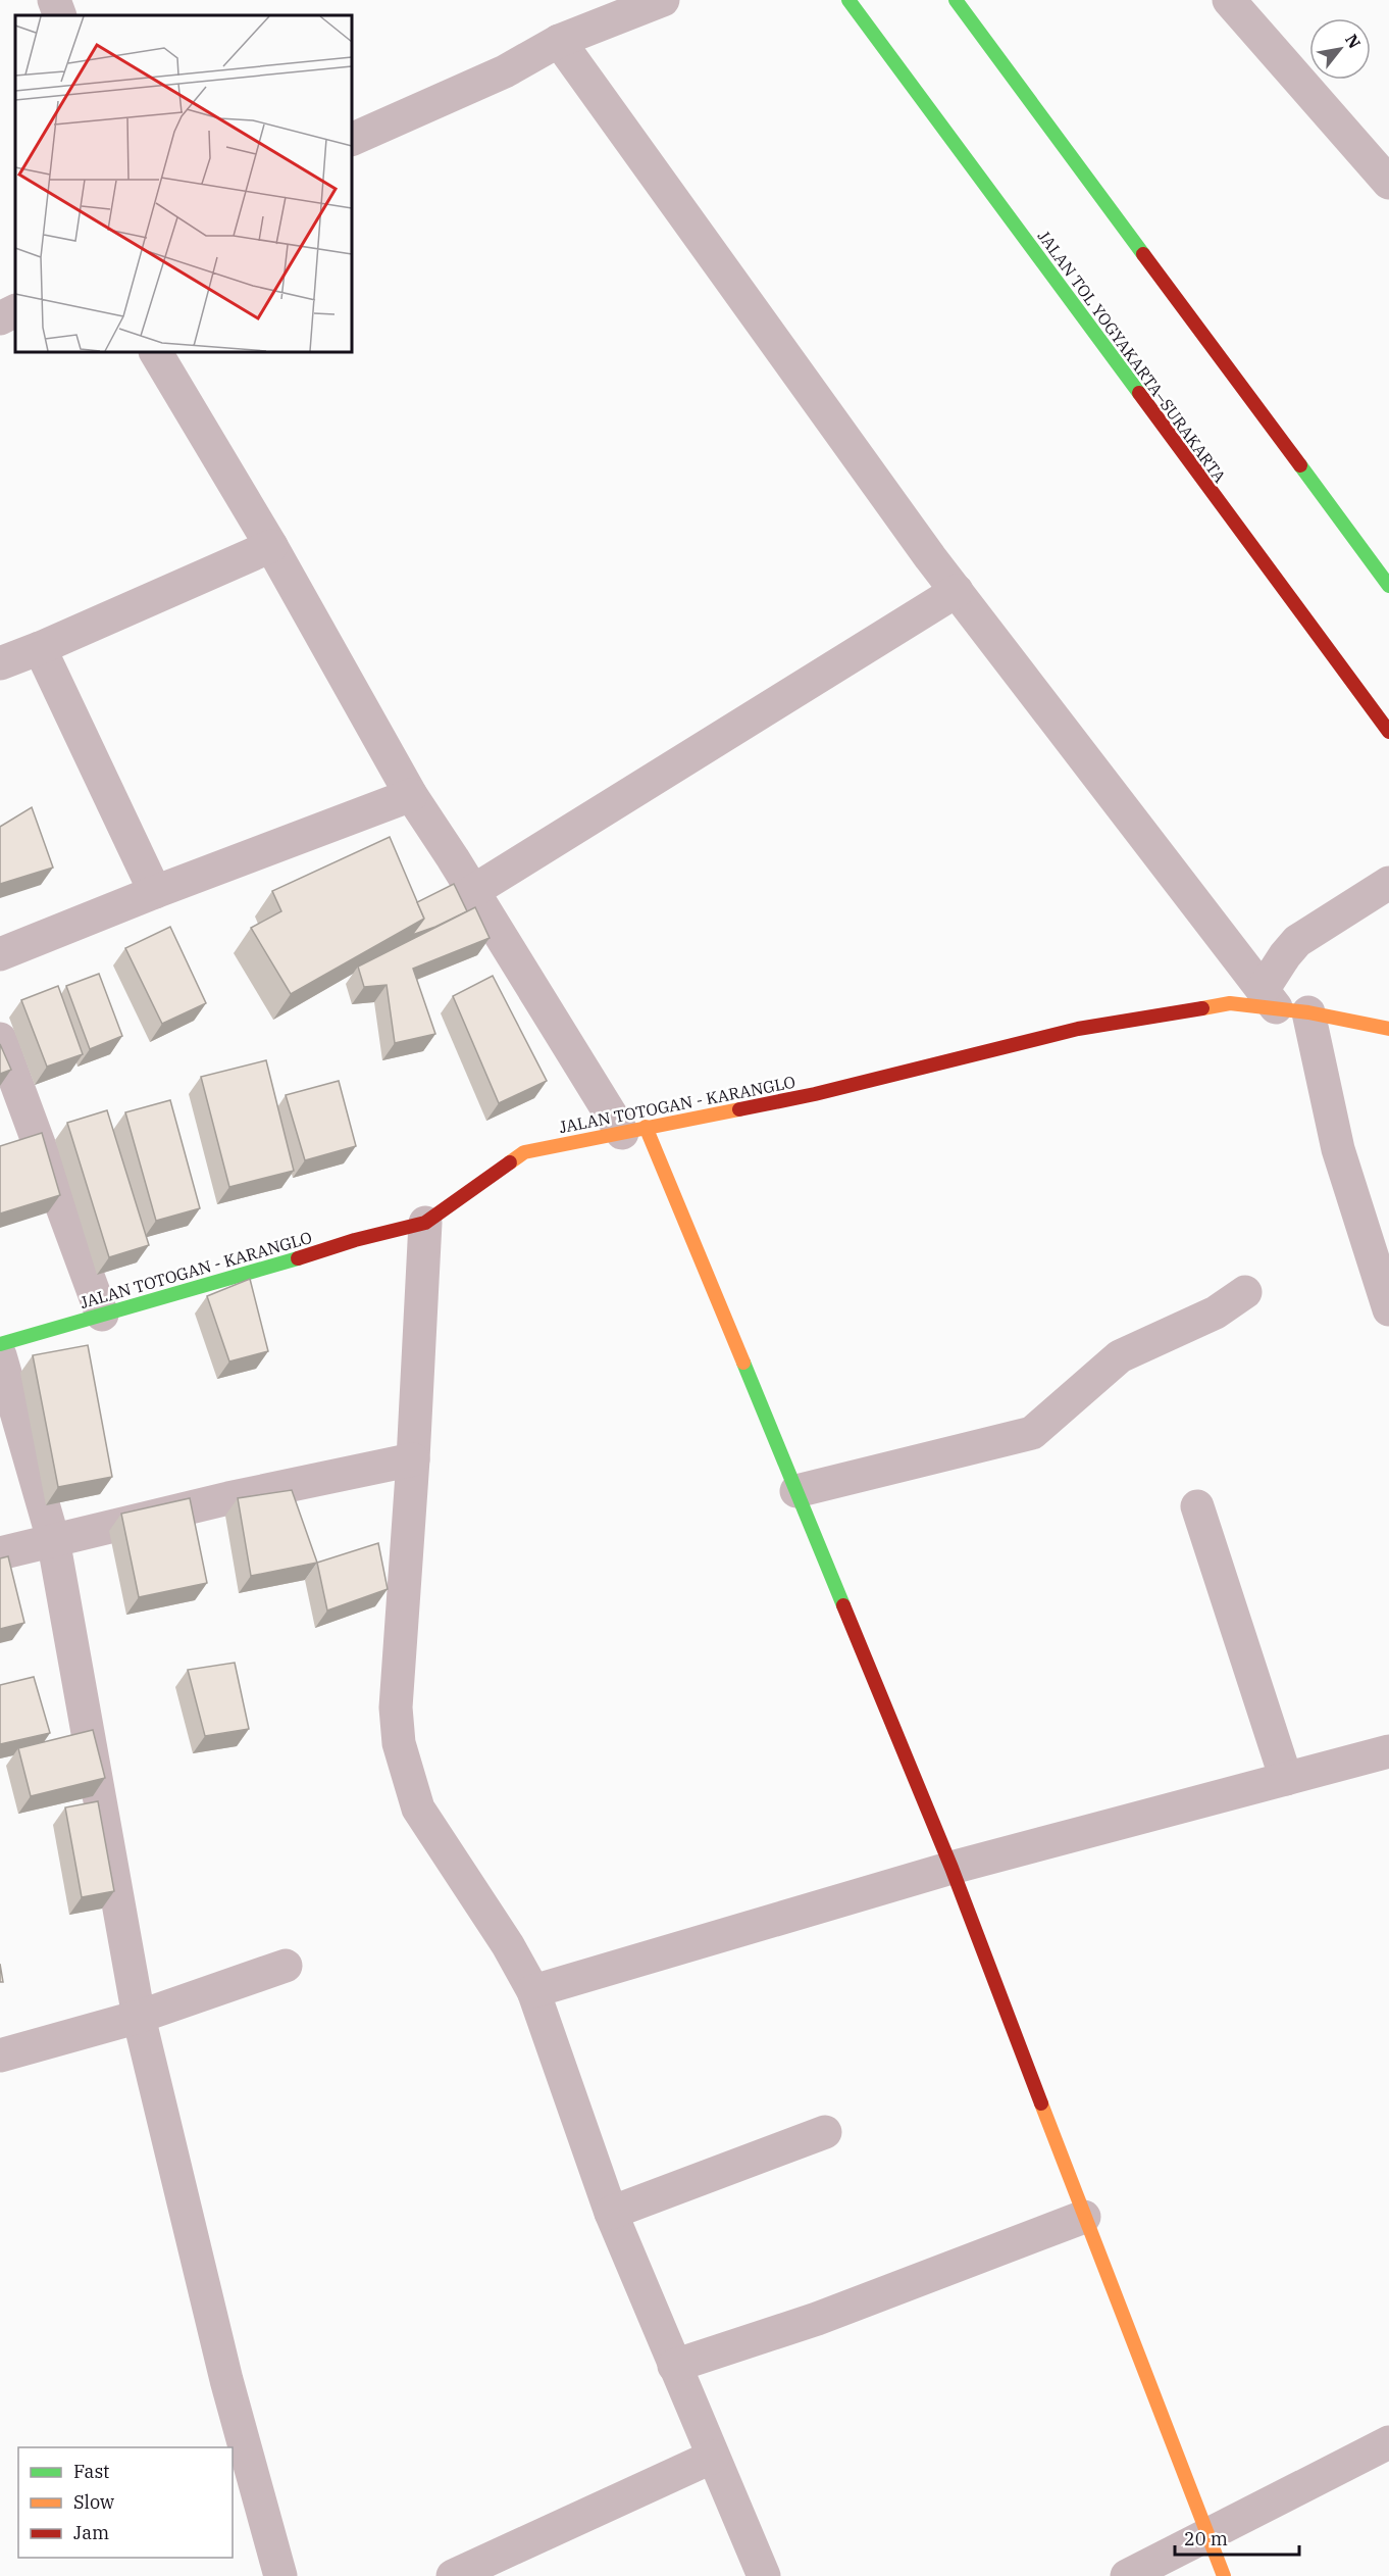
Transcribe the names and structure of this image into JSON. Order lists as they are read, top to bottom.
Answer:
{
  "streets": {
    "main road": ["JALAN TOL YOGYAKARTA–SURAKARTA", "JALAN TOTOGAN - KARANGLO"]
  },
  "legend": ["Fast", "Slow", "Jam"],
  "scale_bar": "20 m",
  "north": "top right"
}
